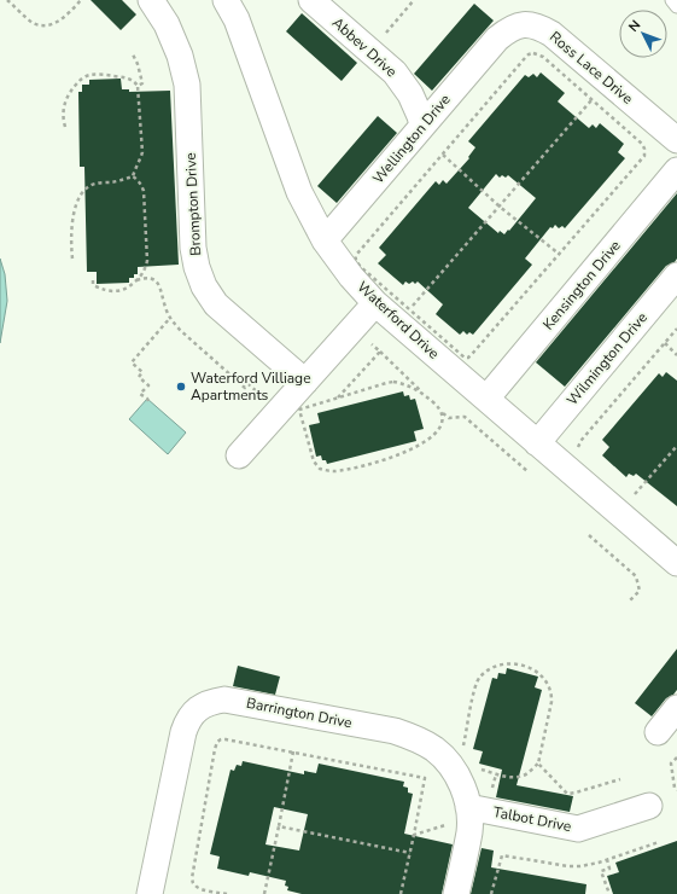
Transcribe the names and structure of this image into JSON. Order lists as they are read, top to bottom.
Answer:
{
  "streets": {
    "street": [
      "Abbev Drive",
      "Ross Lace Drive",
      "Wellington Drive",
      "Brompton Drive",
      "Kensington Drive",
      "Waterford Drive",
      "Wilmington Drive",
      "Barrington Drive",
      "Talbot Drive"
    ]
  },
  "crossings": [
    ["Abbev Drive", "Wellington Drive"],
    ["Ross Lace Drive", "Wellington Drive"],
    ["Wellington Drive", "Waterford Drive"],
    ["Kensington Drive", "Waterford Drive"],
    ["Waterford Drive", "Wilmington Drive"],
    ["Barrington Drive", "Talbot Drive"]
  ],
  "places": ["Waterford Villiage Apartments"],
  "north": "top left"
}
